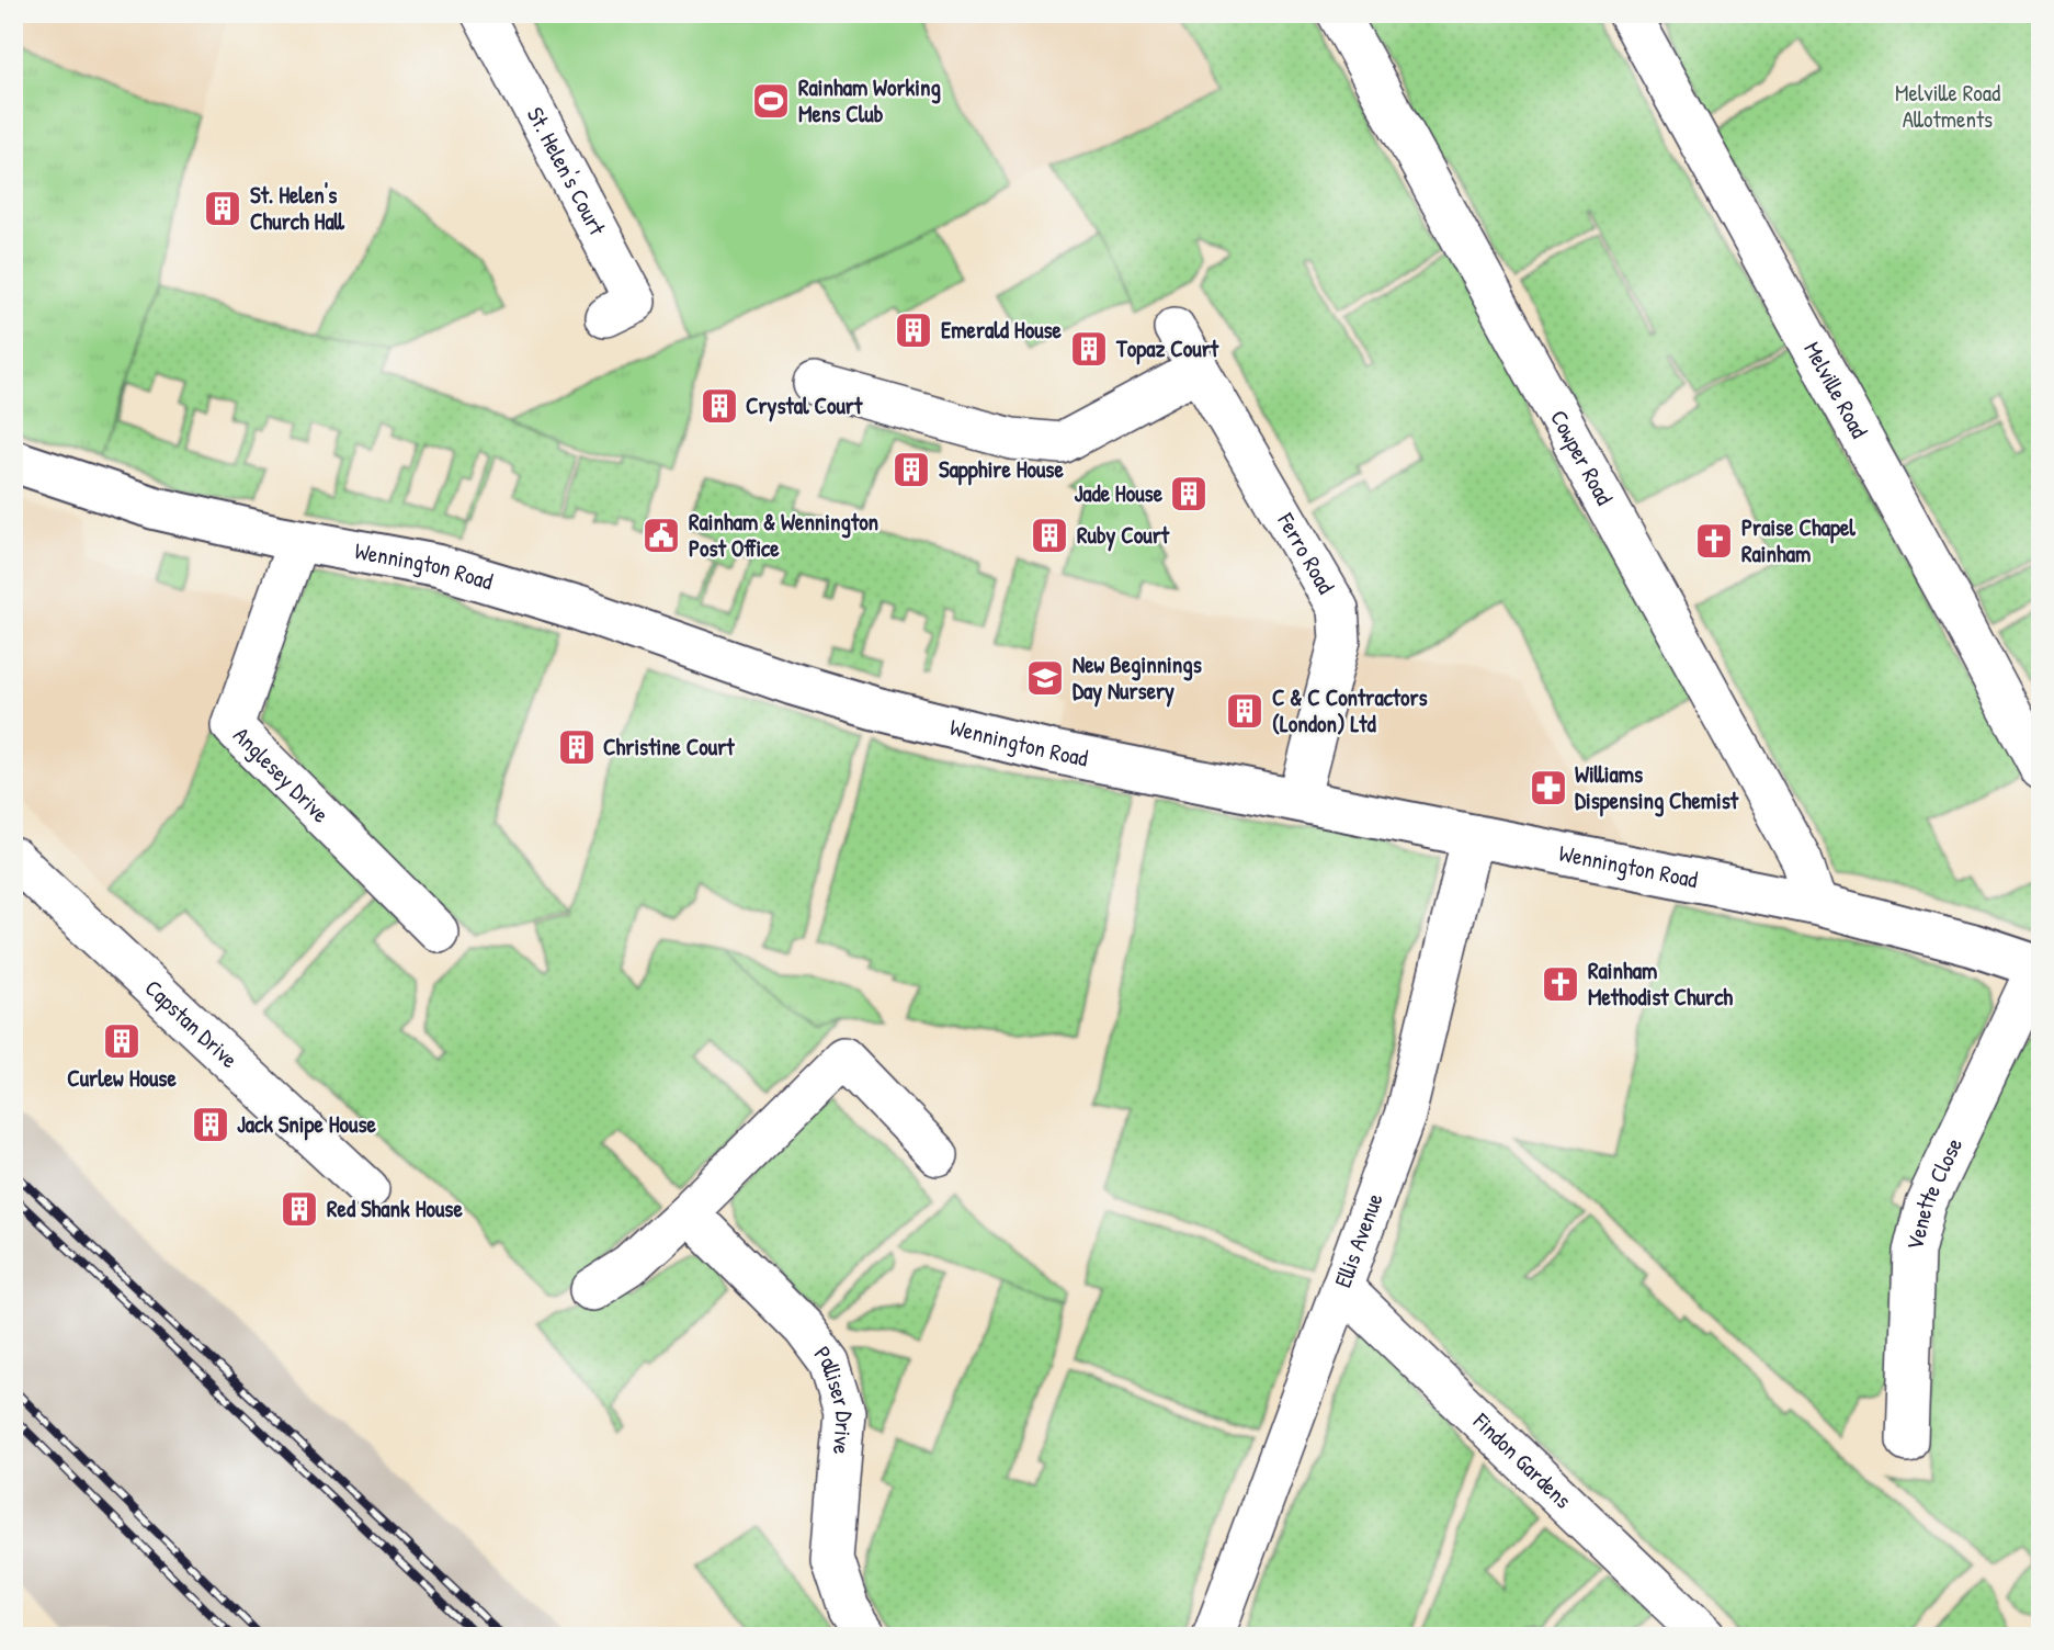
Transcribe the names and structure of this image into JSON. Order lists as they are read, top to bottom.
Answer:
{
  "streets": {
    "main road": ["Wennington Road"],
    "street": [
      "St. Helen's Court",
      "Melville Road",
      "Cowper Road",
      "Ferro Road",
      "Anglesey Drive",
      "Capstan Drive",
      "Venette Close",
      "Ellis Avenue",
      "Palliser Drive",
      "Findon Gardens"
    ]
  },
  "crossings": [
    ["Cowper Road", "Wennington Road"],
    ["Ferro Road", "Wennington Road"],
    ["Wennington Road", "Anglesey Drive"],
    ["Wennington Road", "Venette Close"],
    ["Wennington Road", "Ellis Avenue"],
    ["Ellis Avenue", "Findon Gardens"]
  ],
  "parks": ["Melville Road Allotments"],
  "places": {
    "sports": ["Rainham Working Mens Club"],
    "building": [
      "St. Helen's Church Hall",
      "Emerald House",
      "Topaz Court",
      "Crystal Court",
      "Sapphire House",
      "Jade House",
      "Ruby Court",
      "C & C Contractors (London) Ltd",
      "Christine Court",
      "Curlew House",
      "Jack Snipe House",
      "Red Shank House"
    ],
    "public building": ["Rainham & Wennington Post Office"],
    "church": ["Praise Chapel Rainham", "Rainham Methodist Church"],
    "school or university": ["New Beginnings Day Nursery"],
    "pharmacy": ["Williams Dispensing Chemist"]
  }
}
